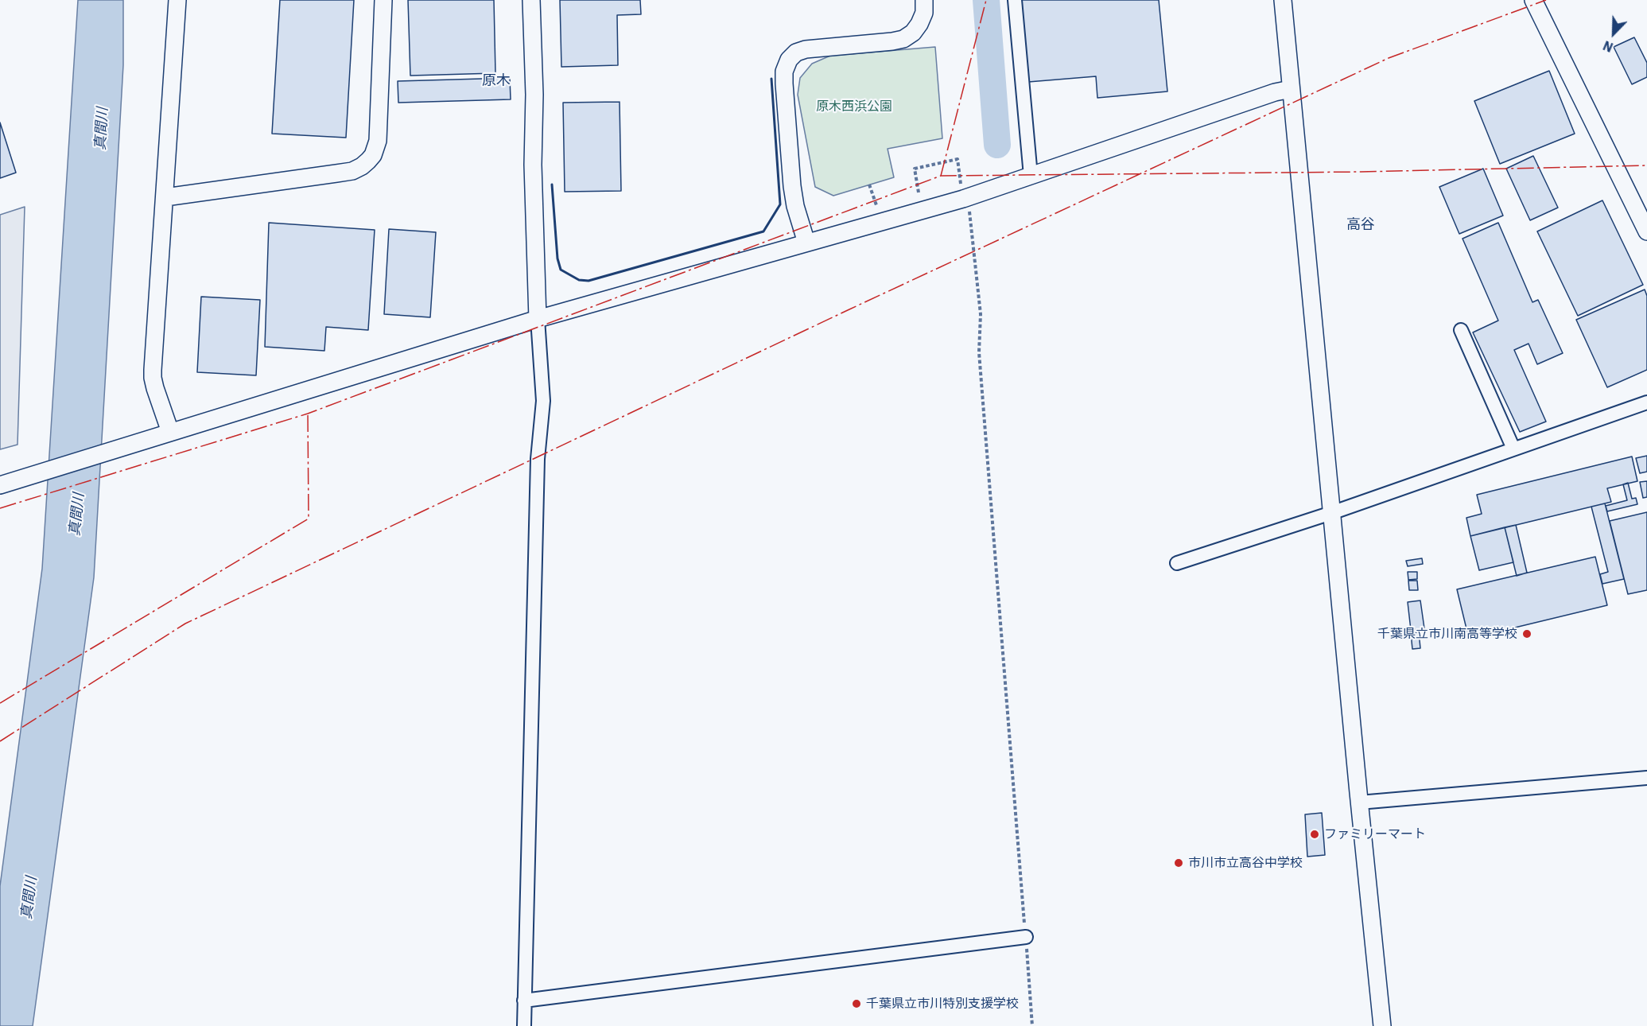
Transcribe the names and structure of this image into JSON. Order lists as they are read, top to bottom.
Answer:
{
  "districts": ["原木", "高谷"],
  "water": ["真間川"],
  "parks": ["原木西浜公園"],
  "places": [
    "千葉県立市川南高等学校",
    "ファミリーマート",
    "市川市立高谷中学校",
    "千葉県立市川特別支援学校"
  ],
  "north": "bottom left"
}
